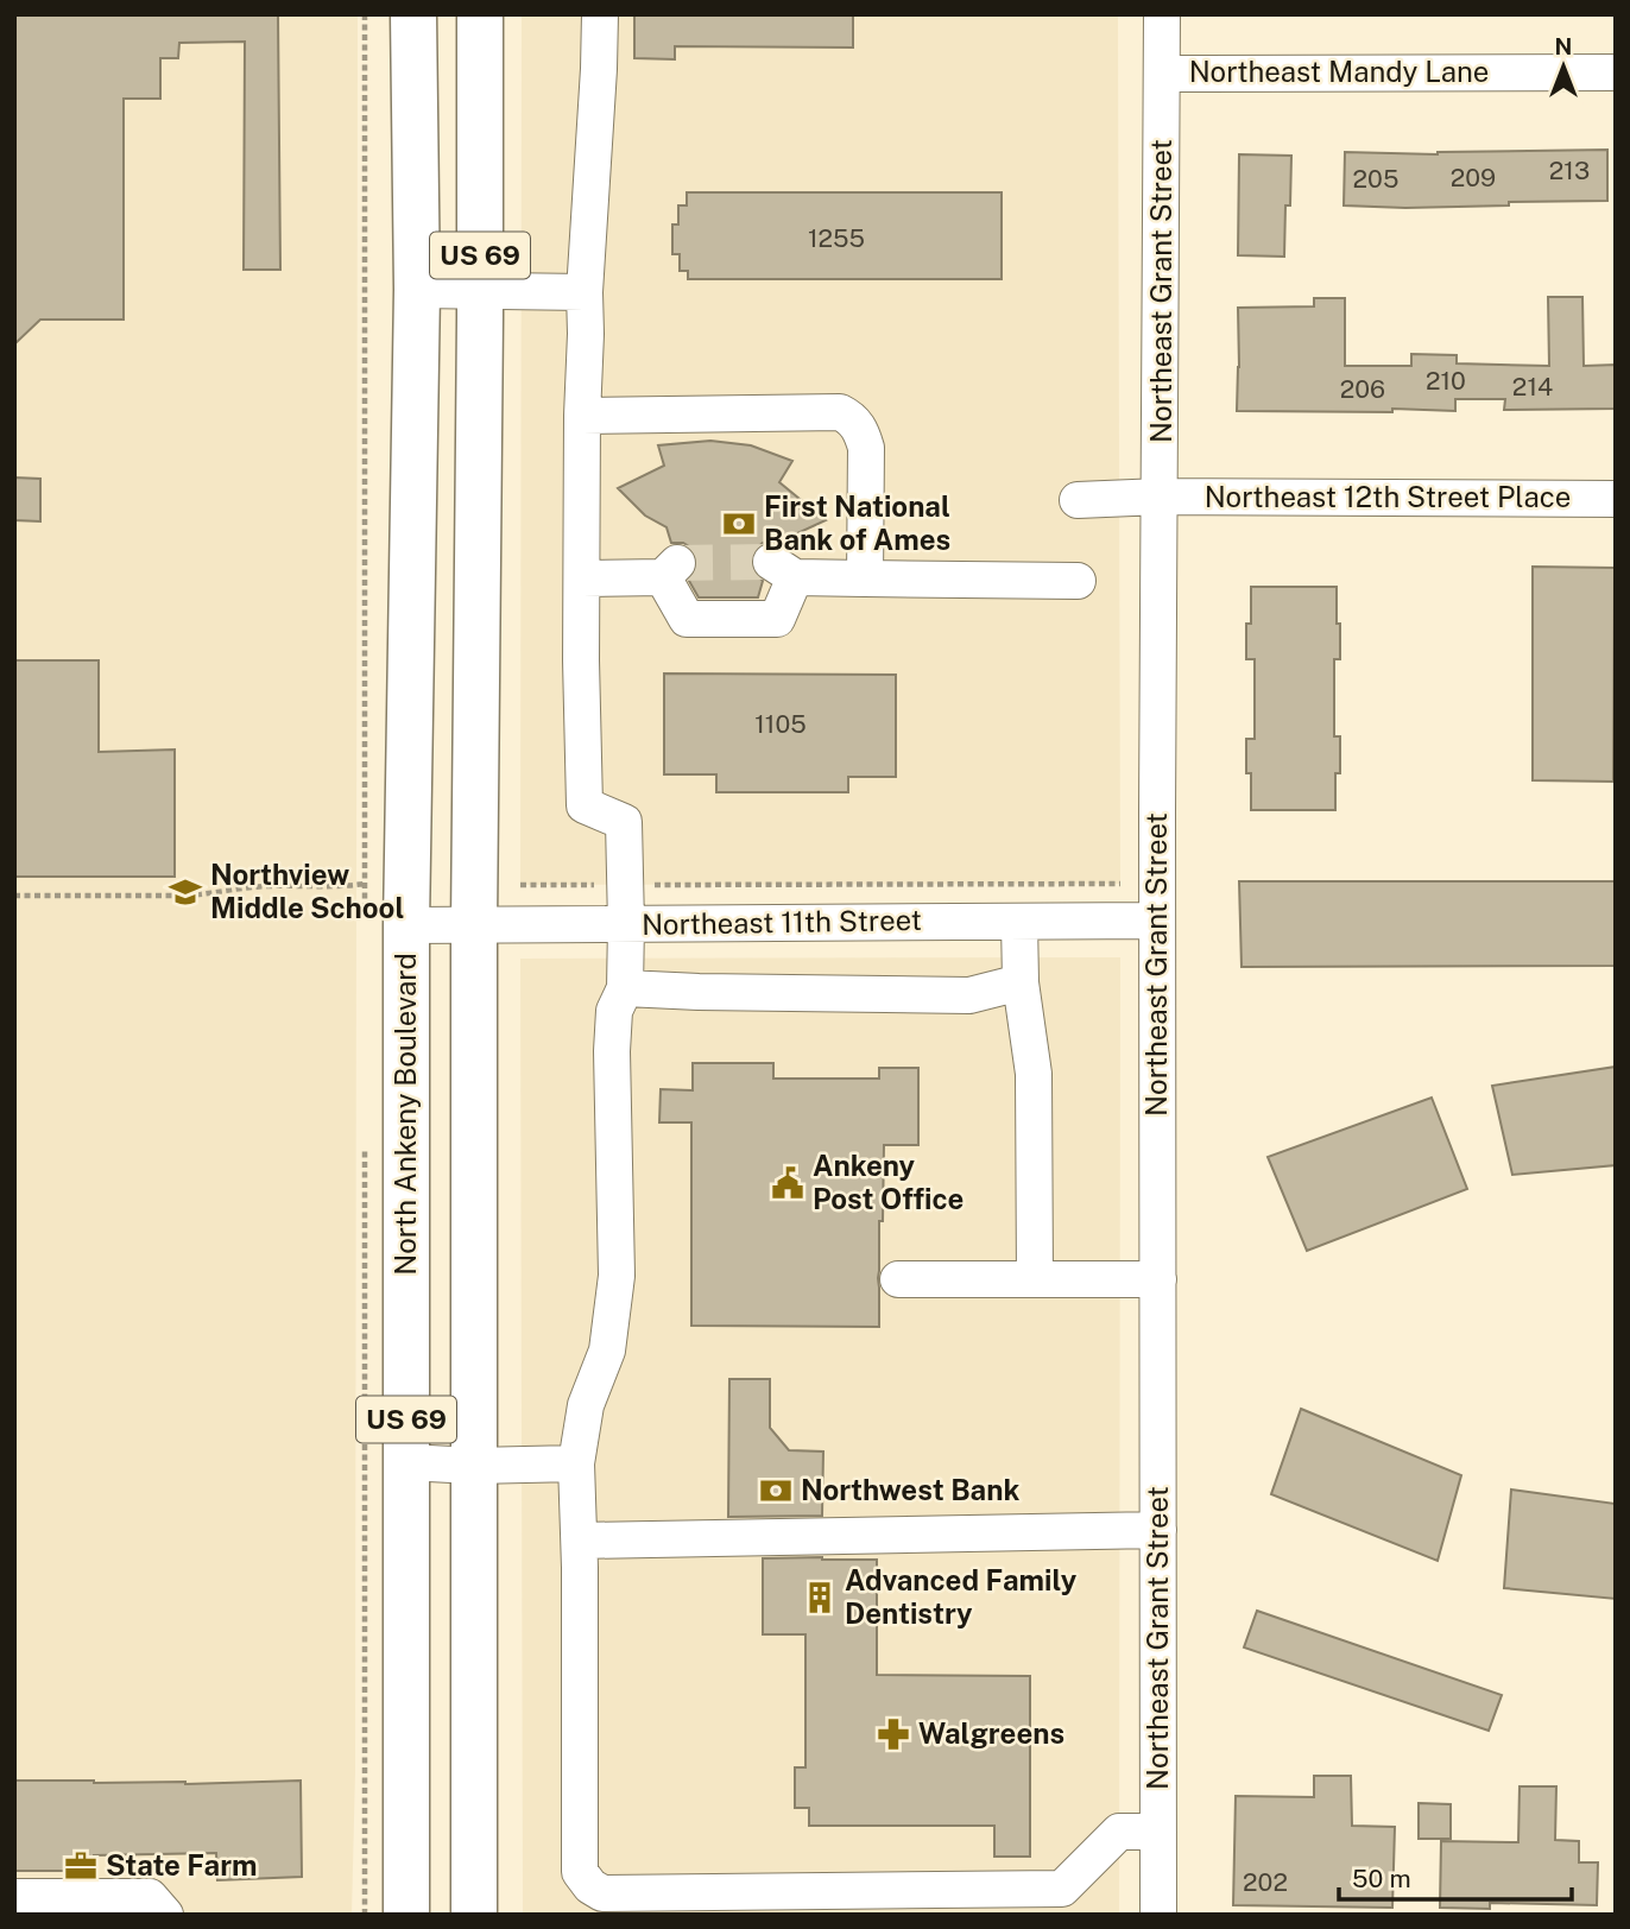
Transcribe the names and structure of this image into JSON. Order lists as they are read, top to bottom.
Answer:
{
  "streets": {
    "main road": ["US 69", "North Ankeny Boulevard"],
    "street": [
      "Northeast Mandy Lane",
      "Northeast Grant Street",
      "Northeast 12th Street Place",
      "Northeast 11th Street"
    ]
  },
  "crossings": [
    ["Northeast Mandy Lane", "Northeast Grant Street"],
    ["US 69", "Northeast 11th Street"],
    ["Northeast Grant Street", "Northeast 12th Street Place"],
    ["Northeast Grant Street", "Northeast 11th Street"],
    ["Northeast 11th Street", "North Ankeny Boulevard"]
  ],
  "places": {
    "bank": ["First National Bank of Ames", "Northwest Bank"],
    "school or university": ["Northview Middle School"],
    "public building": ["Ankeny Post Office"],
    "building": ["Advanced Family Dentistry"],
    "pharmacy": ["Walgreens"],
    "office": ["State Farm"]
  },
  "house_numbers": [
    "213",
    "209",
    "205",
    "1255",
    "210",
    "214",
    "206",
    "1105",
    "202"
  ],
  "scale_bar": "50 m",
  "north": "top"
}
